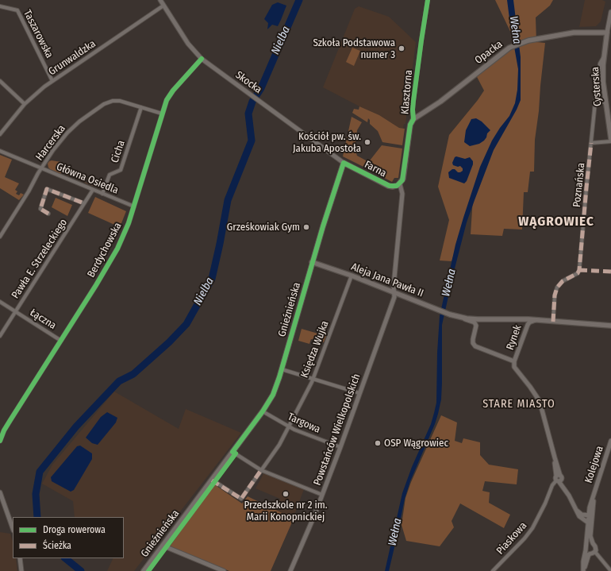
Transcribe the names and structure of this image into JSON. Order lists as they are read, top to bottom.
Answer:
{
  "streets": {
    "main road": [
      "Opacka",
      "Cysterska",
      "Klasztorna",
      "Farna",
      "Aleja Jana Pawła II",
      "Gnieźnieńska",
      "Rynek"
    ],
    "street": [
      "Taszarowska",
      "Grunwaldzka",
      "Skocka",
      "Harcerska",
      "Cicha",
      "Główna Osiedla",
      "Poznańska",
      "Berdychowska",
      "Pawła E. Strzeleckiego",
      "Łączna",
      "Księdza Wujka",
      "Targowa",
      "Powstańców Wielkopolskich",
      "Kolejowa",
      "Piaskowa"
    ]
  },
  "crossings": [
    ["Taszarowska", "Grunwaldzka"],
    ["Opacka", "Cysterska"],
    ["Opacka", "Klasztorna"],
    ["Grunwaldzka", "Skocka"],
    ["Skocka", "Farna"],
    ["Skocka", "Berdychowska"],
    ["Skocka", "Gnieźnieńska"],
    ["Cysterska", "Poznańska"],
    ["Klasztorna", "Farna"],
    ["Klasztorna", "Aleja Jana Pawła II"],
    ["Klasztorna", "Powstańców Wielkopolskich"],
    ["Harcerska", "Cicha"],
    ["Harcerska", "Główna Osiedla"],
    ["Harcerska", "Berdychowska"],
    ["Cicha", "Główna Osiedla"],
    ["Farna", "Gnieźnieńska"],
    ["Główna Osiedla", "Berdychowska"],
    ["Główna Osiedla", "Pawła E. Strzeleckiego"],
    ["Berdychowska", "Łączna"],
    ["Pawła E. Strzeleckiego", "Łączna"],
    ["Aleja Jana Pawła II", "Gnieźnieńska"],
    ["Aleja Jana Pawła II", "Rynek"],
    ["Aleja Jana Pawła II", "Księdza Wujka"],
    ["Aleja Jana Pawła II", "Powstańców Wielkopolskich"],
    ["Gnieźnieńska", "Księdza Wujka"],
    ["Gnieźnieńska", "Targowa"],
    ["Księdza Wujka", "Targowa"],
    ["Targowa", "Powstańców Wielkopolskich"]
  ],
  "districts": ["WĄGROWIEC", "STARE MIASTO"],
  "water": ["Wełna", "Nielba"],
  "places": [
    "Szkoła Podstawowa numer 3",
    "Kościół pw. św. Jakuba Apostoła",
    "Grześkowiak Gym",
    "OSP Wągrowiec",
    "Przedszkole nr 2 im. Marii Konopnickiej"
  ],
  "legend": ["Droga rowerowa", "Ścieżka"]
}
